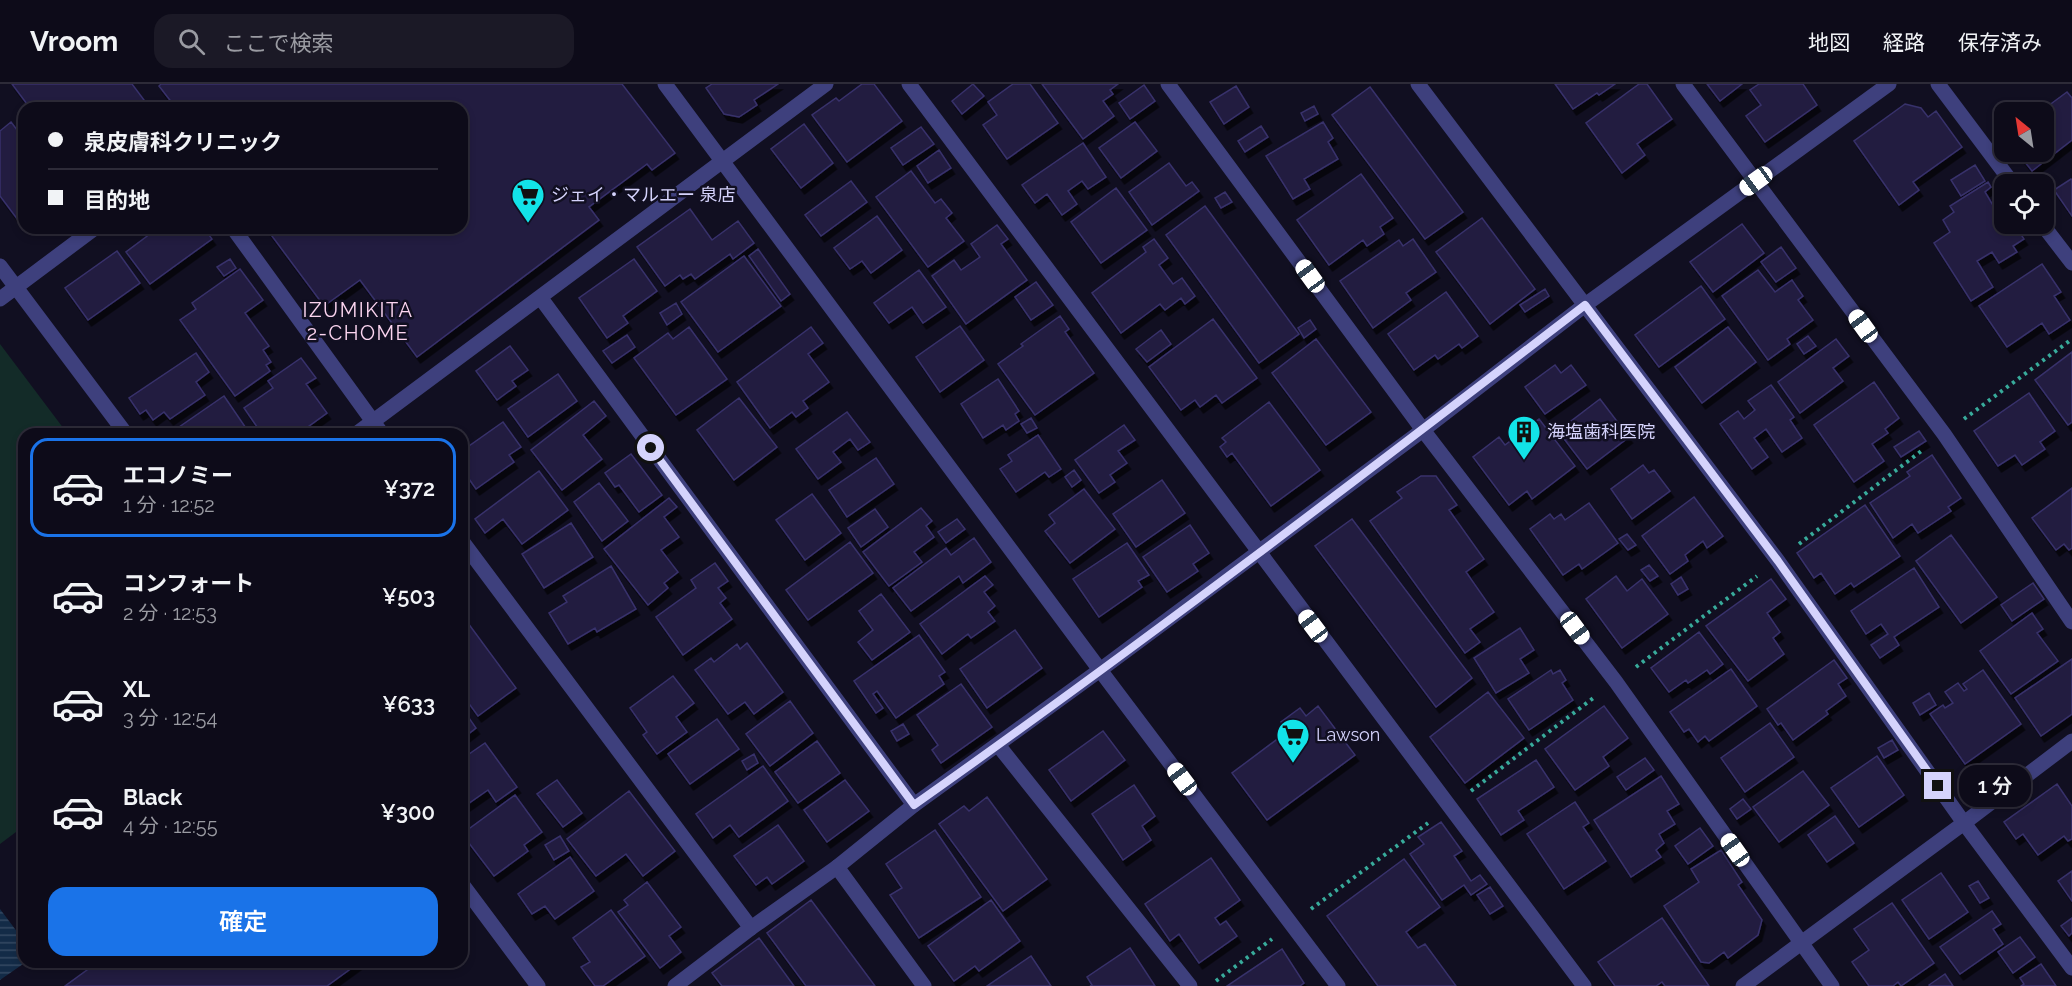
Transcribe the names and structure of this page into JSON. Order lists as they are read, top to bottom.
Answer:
{
  "districts": ["IZUMIKITA 2-CHOME"],
  "places": {
    "supermarket": ["ジェイ・マルエー 泉店", "Lawson"],
    "building": ["海塩歯科医院"]
  },
  "north": "top left",
  "page": {
    "header": "Vroom",
    "search": "ここで検索",
    "nav": ["地図", "経路", "保存済み"],
    "banner": ["泉皮膚科クリニック", "目的地"],
    "list": [
      {
        "name": "エコノミー",
        "note": "1 分 · 12:52",
        "value": "¥372"
      },
      {
        "name": "コンフォート",
        "note": "2 分 · 12:53",
        "value": "¥503"
      },
      {
        "name": "XL",
        "note": "3 分 · 12:54",
        "value": "¥633"
      },
      {
        "name": "Black",
        "note": "4 分 · 12:55",
        "value": "¥300"
      }
    ],
    "bubble": "1 分",
    "buttons": "確定"
  }
}
